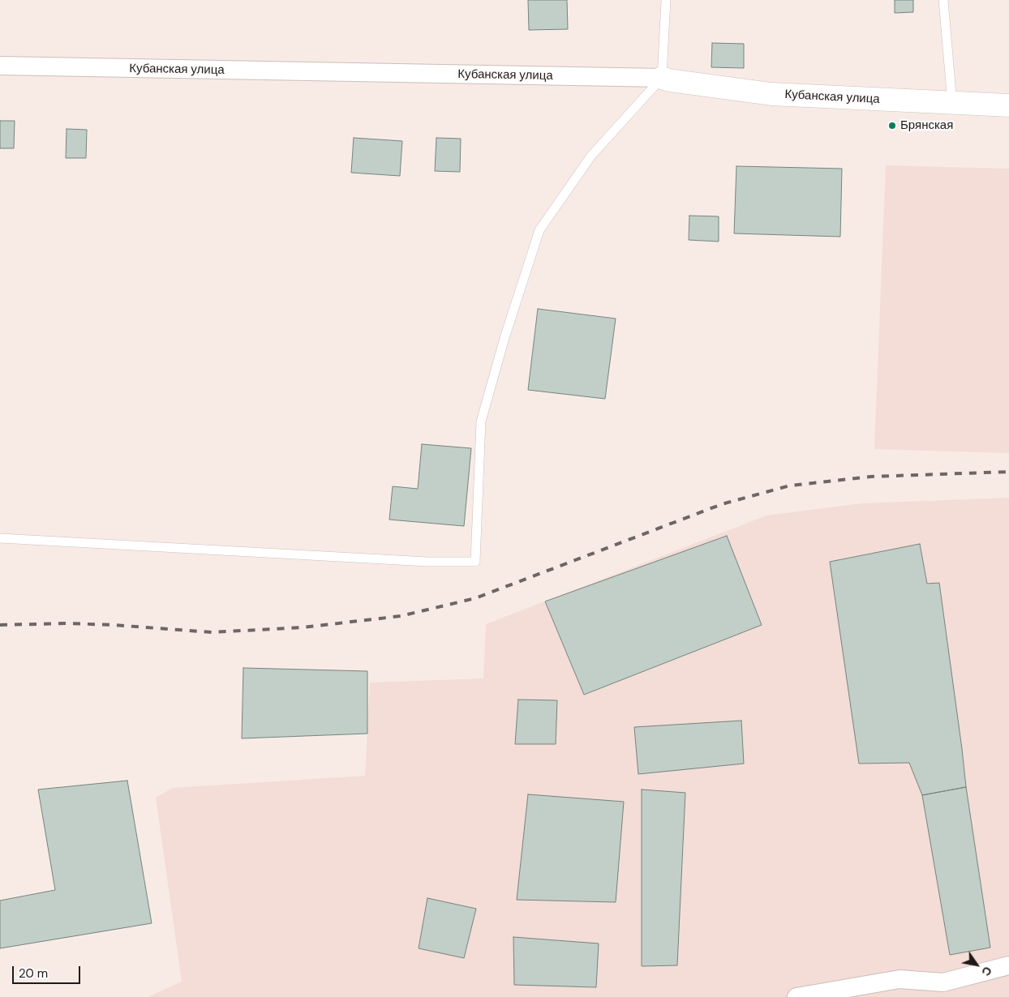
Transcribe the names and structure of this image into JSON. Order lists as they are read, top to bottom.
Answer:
{
  "streets": {
    "main road": ["Кубанская улица"]
  },
  "places": ["Брянская"],
  "scale_bar": "20 m",
  "north": "bottom right"
}
